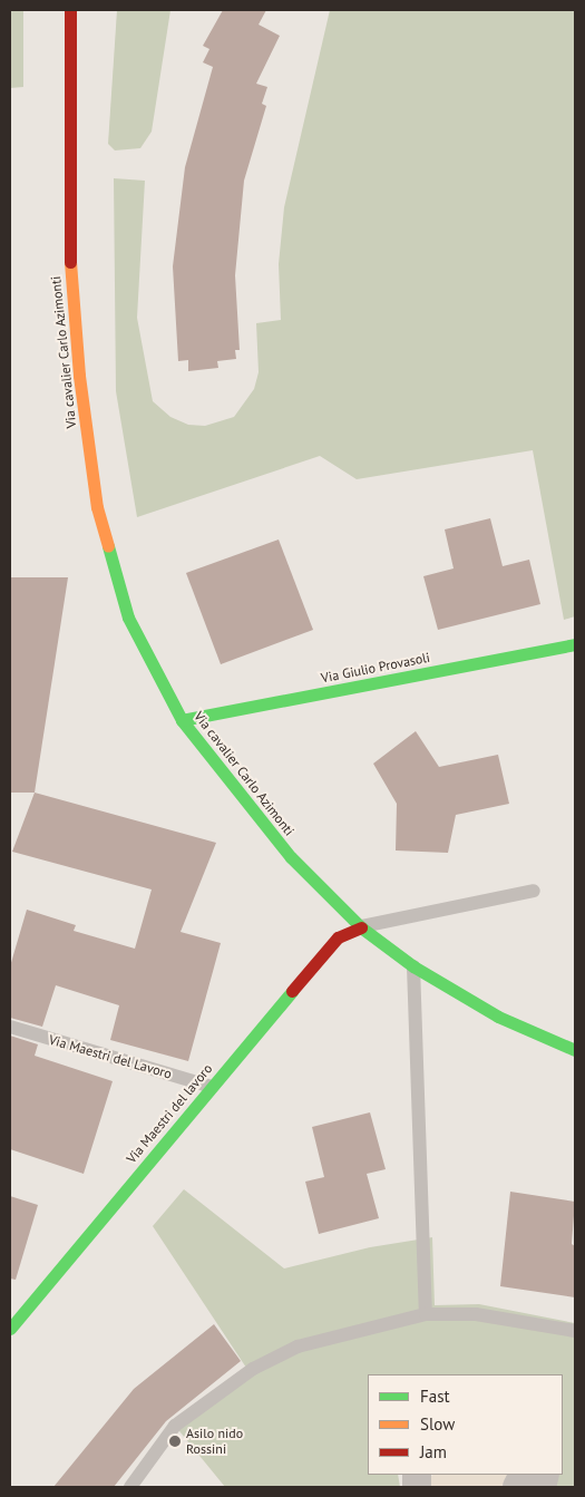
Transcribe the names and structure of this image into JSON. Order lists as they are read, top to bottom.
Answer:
{
  "streets": {
    "street": ["Via cavalier Carlo Azimonti", "Via Giulio Provasoli", "Via Maestri del lavoro"],
    "lane": ["Via Maestri del Lavoro"]
  },
  "crossings": [
    ["Via cavalier Carlo Azimonti", "Via Giulio Provasoli"],
    ["Via cavalier Carlo Azimonti", "Via Maestri del lavoro"],
    ["Via Maestri del Lavoro", "Via Maestri del lavoro"]
  ],
  "places": ["Asilo nido Rossini"],
  "legend": ["Fast", "Slow", "Jam"]
}
